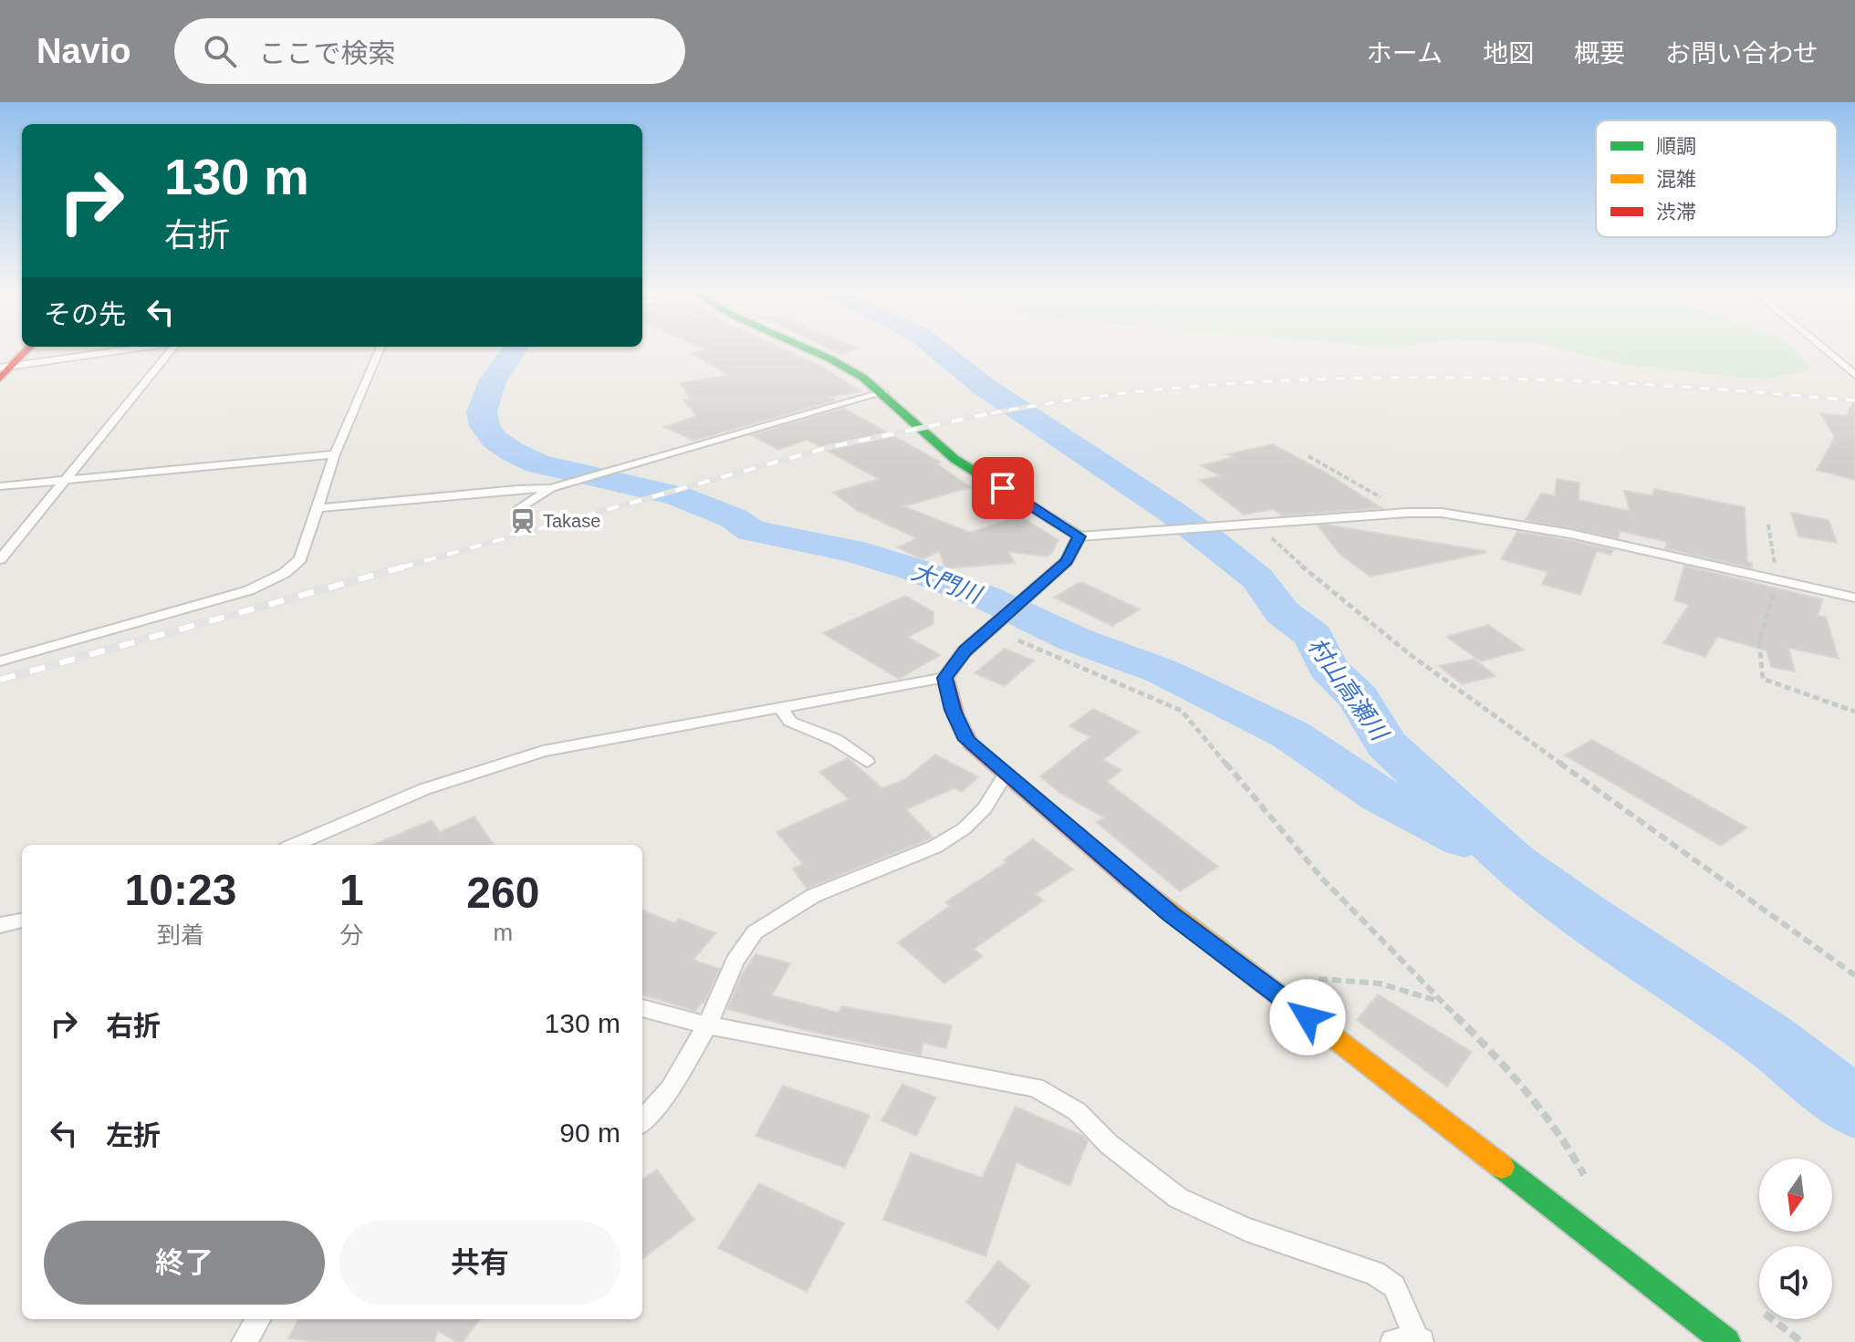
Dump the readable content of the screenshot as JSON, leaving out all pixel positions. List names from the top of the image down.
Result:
{
  "water": ["大門川", "村山高瀬川"],
  "places": {
    "station": ["Takase"]
  },
  "legend": ["順調", "混雑", "渋滞"],
  "north": "bottom",
  "page": {
    "header": "Navio",
    "search": "ここで検索",
    "nav": [
      "ホーム",
      "地図",
      "概要",
      "お問い合わせ"
    ],
    "turn": ["130 m", "右折"],
    "then": "その先",
    "eta": [
      "10:23",
      "到着",
      "1",
      "分",
      "260",
      "m"
    ],
    "list": [
      {
        "name": "右折",
        "value": "130 m"
      },
      {
        "name": "左折",
        "value": "90 m"
      }
    ],
    "buttons": ["終了", "共有"]
  }
}
